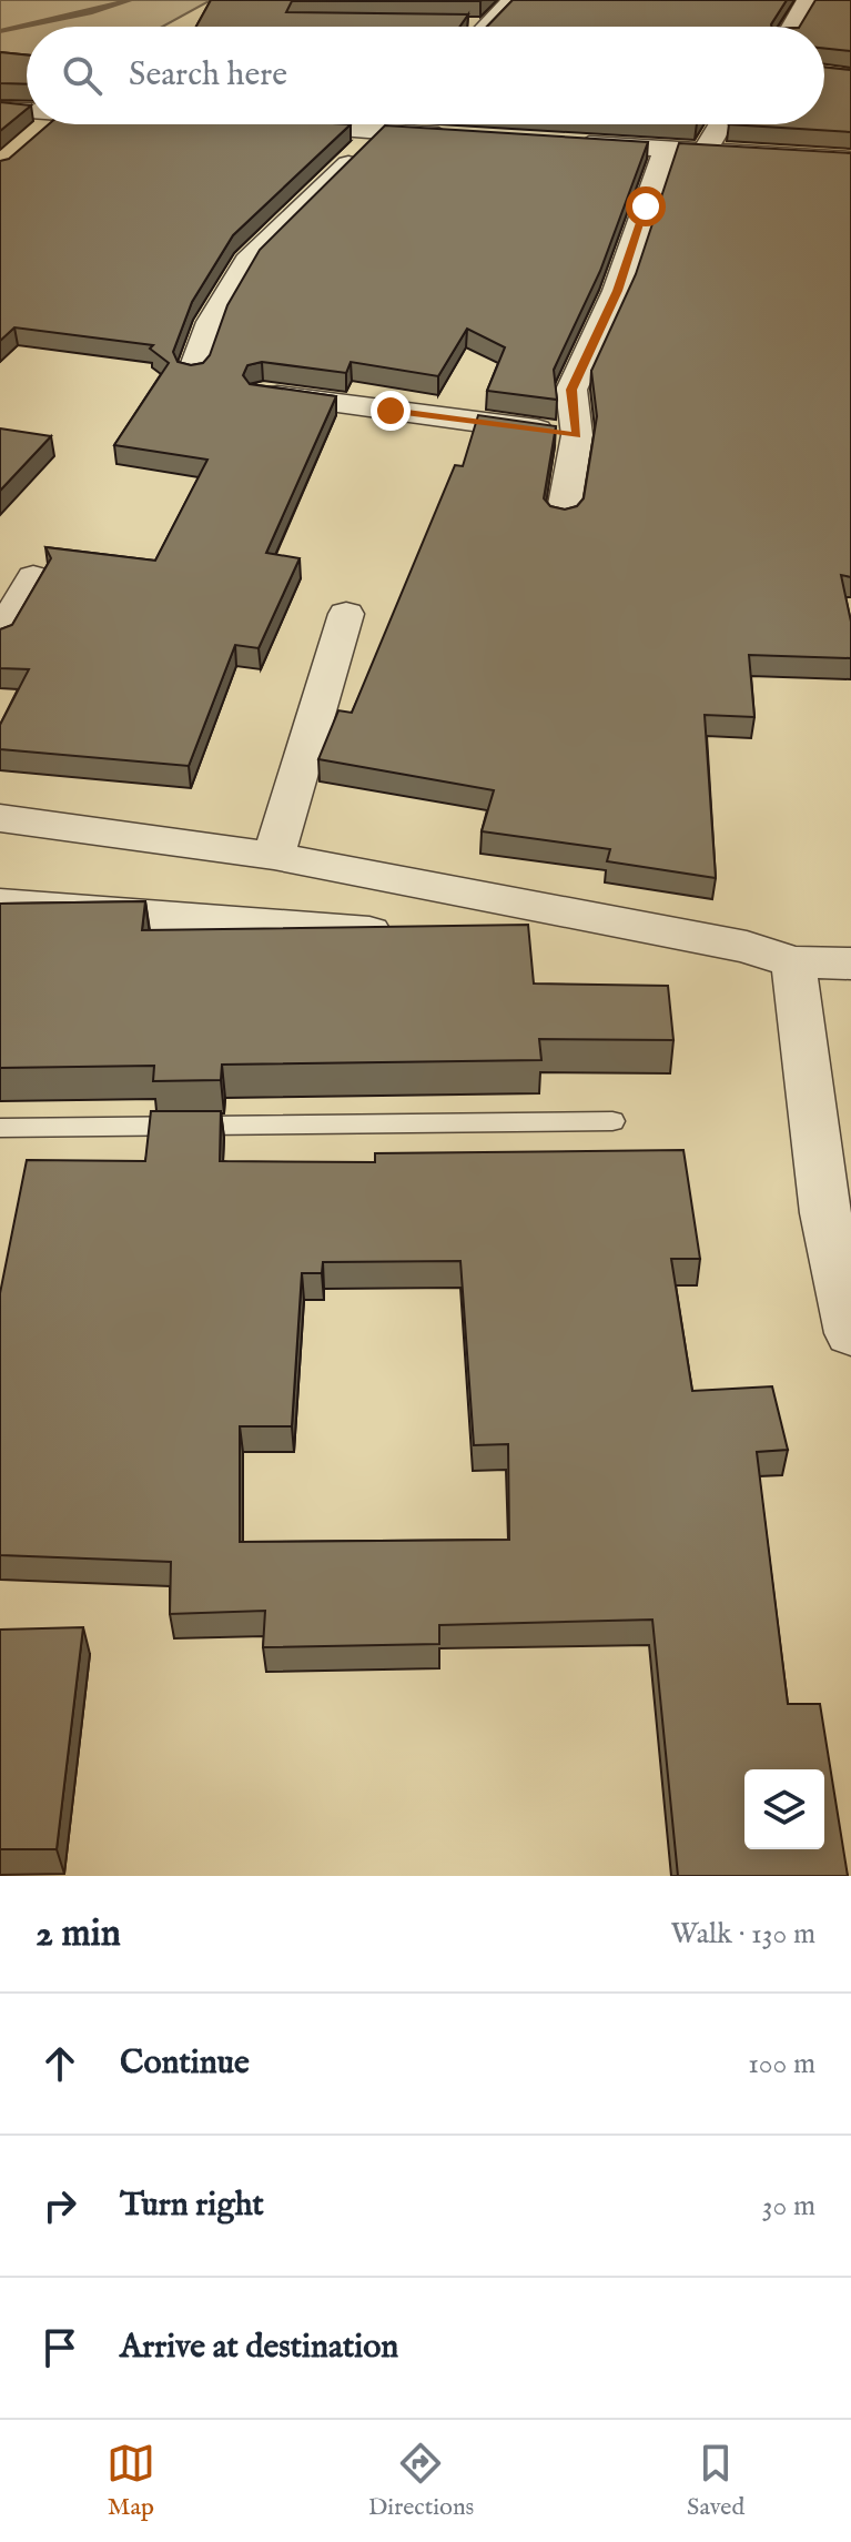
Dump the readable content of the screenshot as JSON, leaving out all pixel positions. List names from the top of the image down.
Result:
{
  "page": {
    "search": "Search here",
    "heading": ["2 min", "Walk · 130 m"],
    "list": [
      ["Continue", "100 m"],
      ["Turn right", "30 m"],
      "Arrive at destination"
    ],
    "nav": ["Map", "Directions", "Saved"]
  }
}
